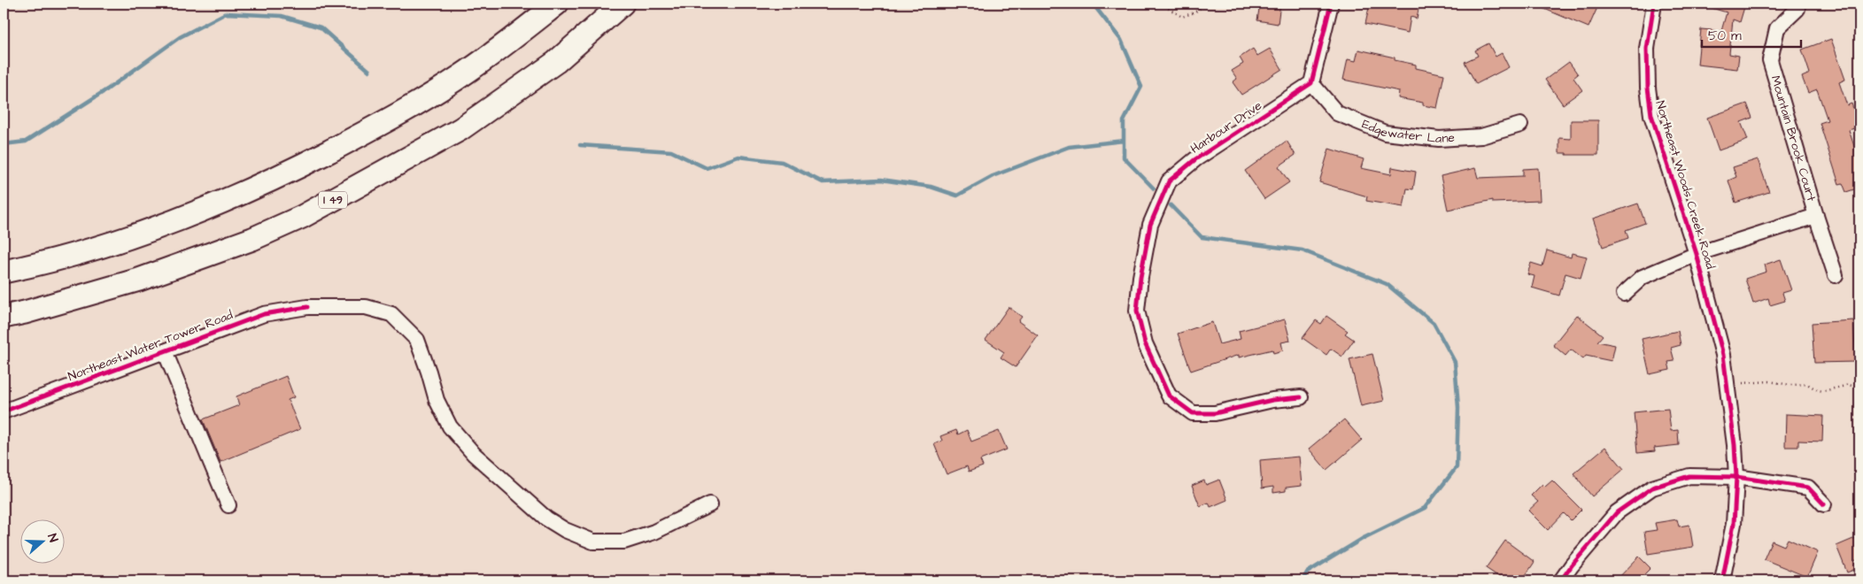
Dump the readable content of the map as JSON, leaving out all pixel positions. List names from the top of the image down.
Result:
{
  "streets": {
    "highway": ["I 49"],
    "street": [
      "Harbour Drive",
      "Edgewater Lane",
      "Mountain Brook Court",
      "Northeast Woods Creek Road",
      "Northeast Water Tower Road"
    ]
  },
  "crossings": [
    ["Harbour Drive", "Edgewater Lane"]
  ],
  "scale_bar": "50 m",
  "north": "right"
}
